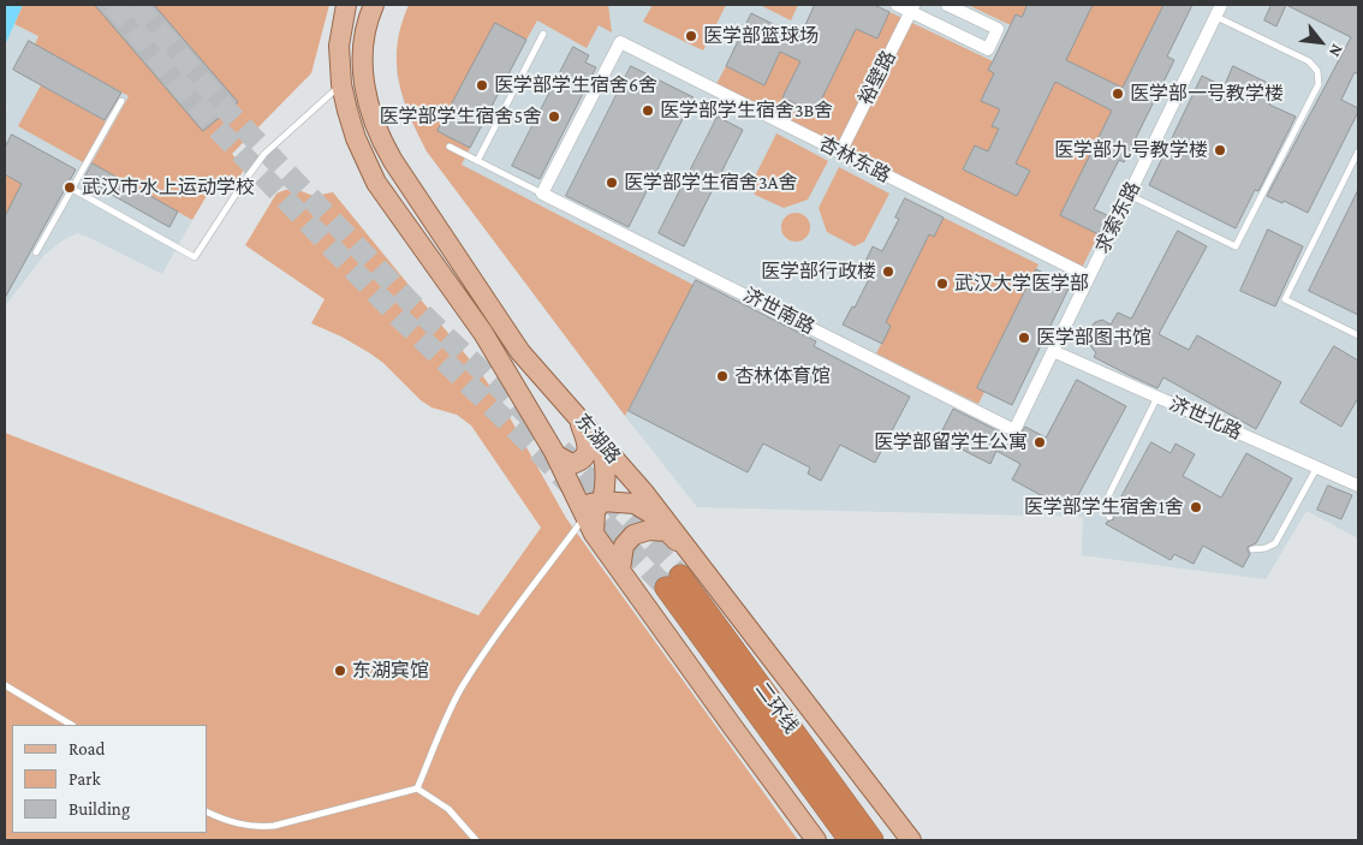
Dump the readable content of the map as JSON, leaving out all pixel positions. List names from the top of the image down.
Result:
{
  "streets": {
    "highway": ["二环线"],
    "main road": ["东湖路"],
    "street": [
      "裕壁路",
      "杏林东路",
      "求索东路",
      "济世南路",
      "济世北路"
    ]
  },
  "crossings": [
    ["裕壁路", "杏林东路"],
    ["杏林东路", "求索东路"],
    ["杏林东路", "济世南路"],
    ["求索东路", "济世南路"],
    ["求索东路", "济世北路"]
  ],
  "places": [
    "医学部篮球场",
    "医学部学生宿舍6舍",
    "医学部一号教学楼",
    "医学部学生宿舍3B舍",
    "医学部学生宿舍5舍",
    "医学部九号教学楼",
    "医学部学生宿舍3A舍",
    "武汉市水上运动学校",
    "医学部行政楼",
    "武汉大学医学部",
    "医学部图书馆",
    "杏林体育馆",
    "医学部留学生公寓",
    "医学部学生宿舍1舍",
    "东湖宾馆"
  ],
  "legend": ["Road", "Park", "Building"],
  "north": "bottom right"
}
